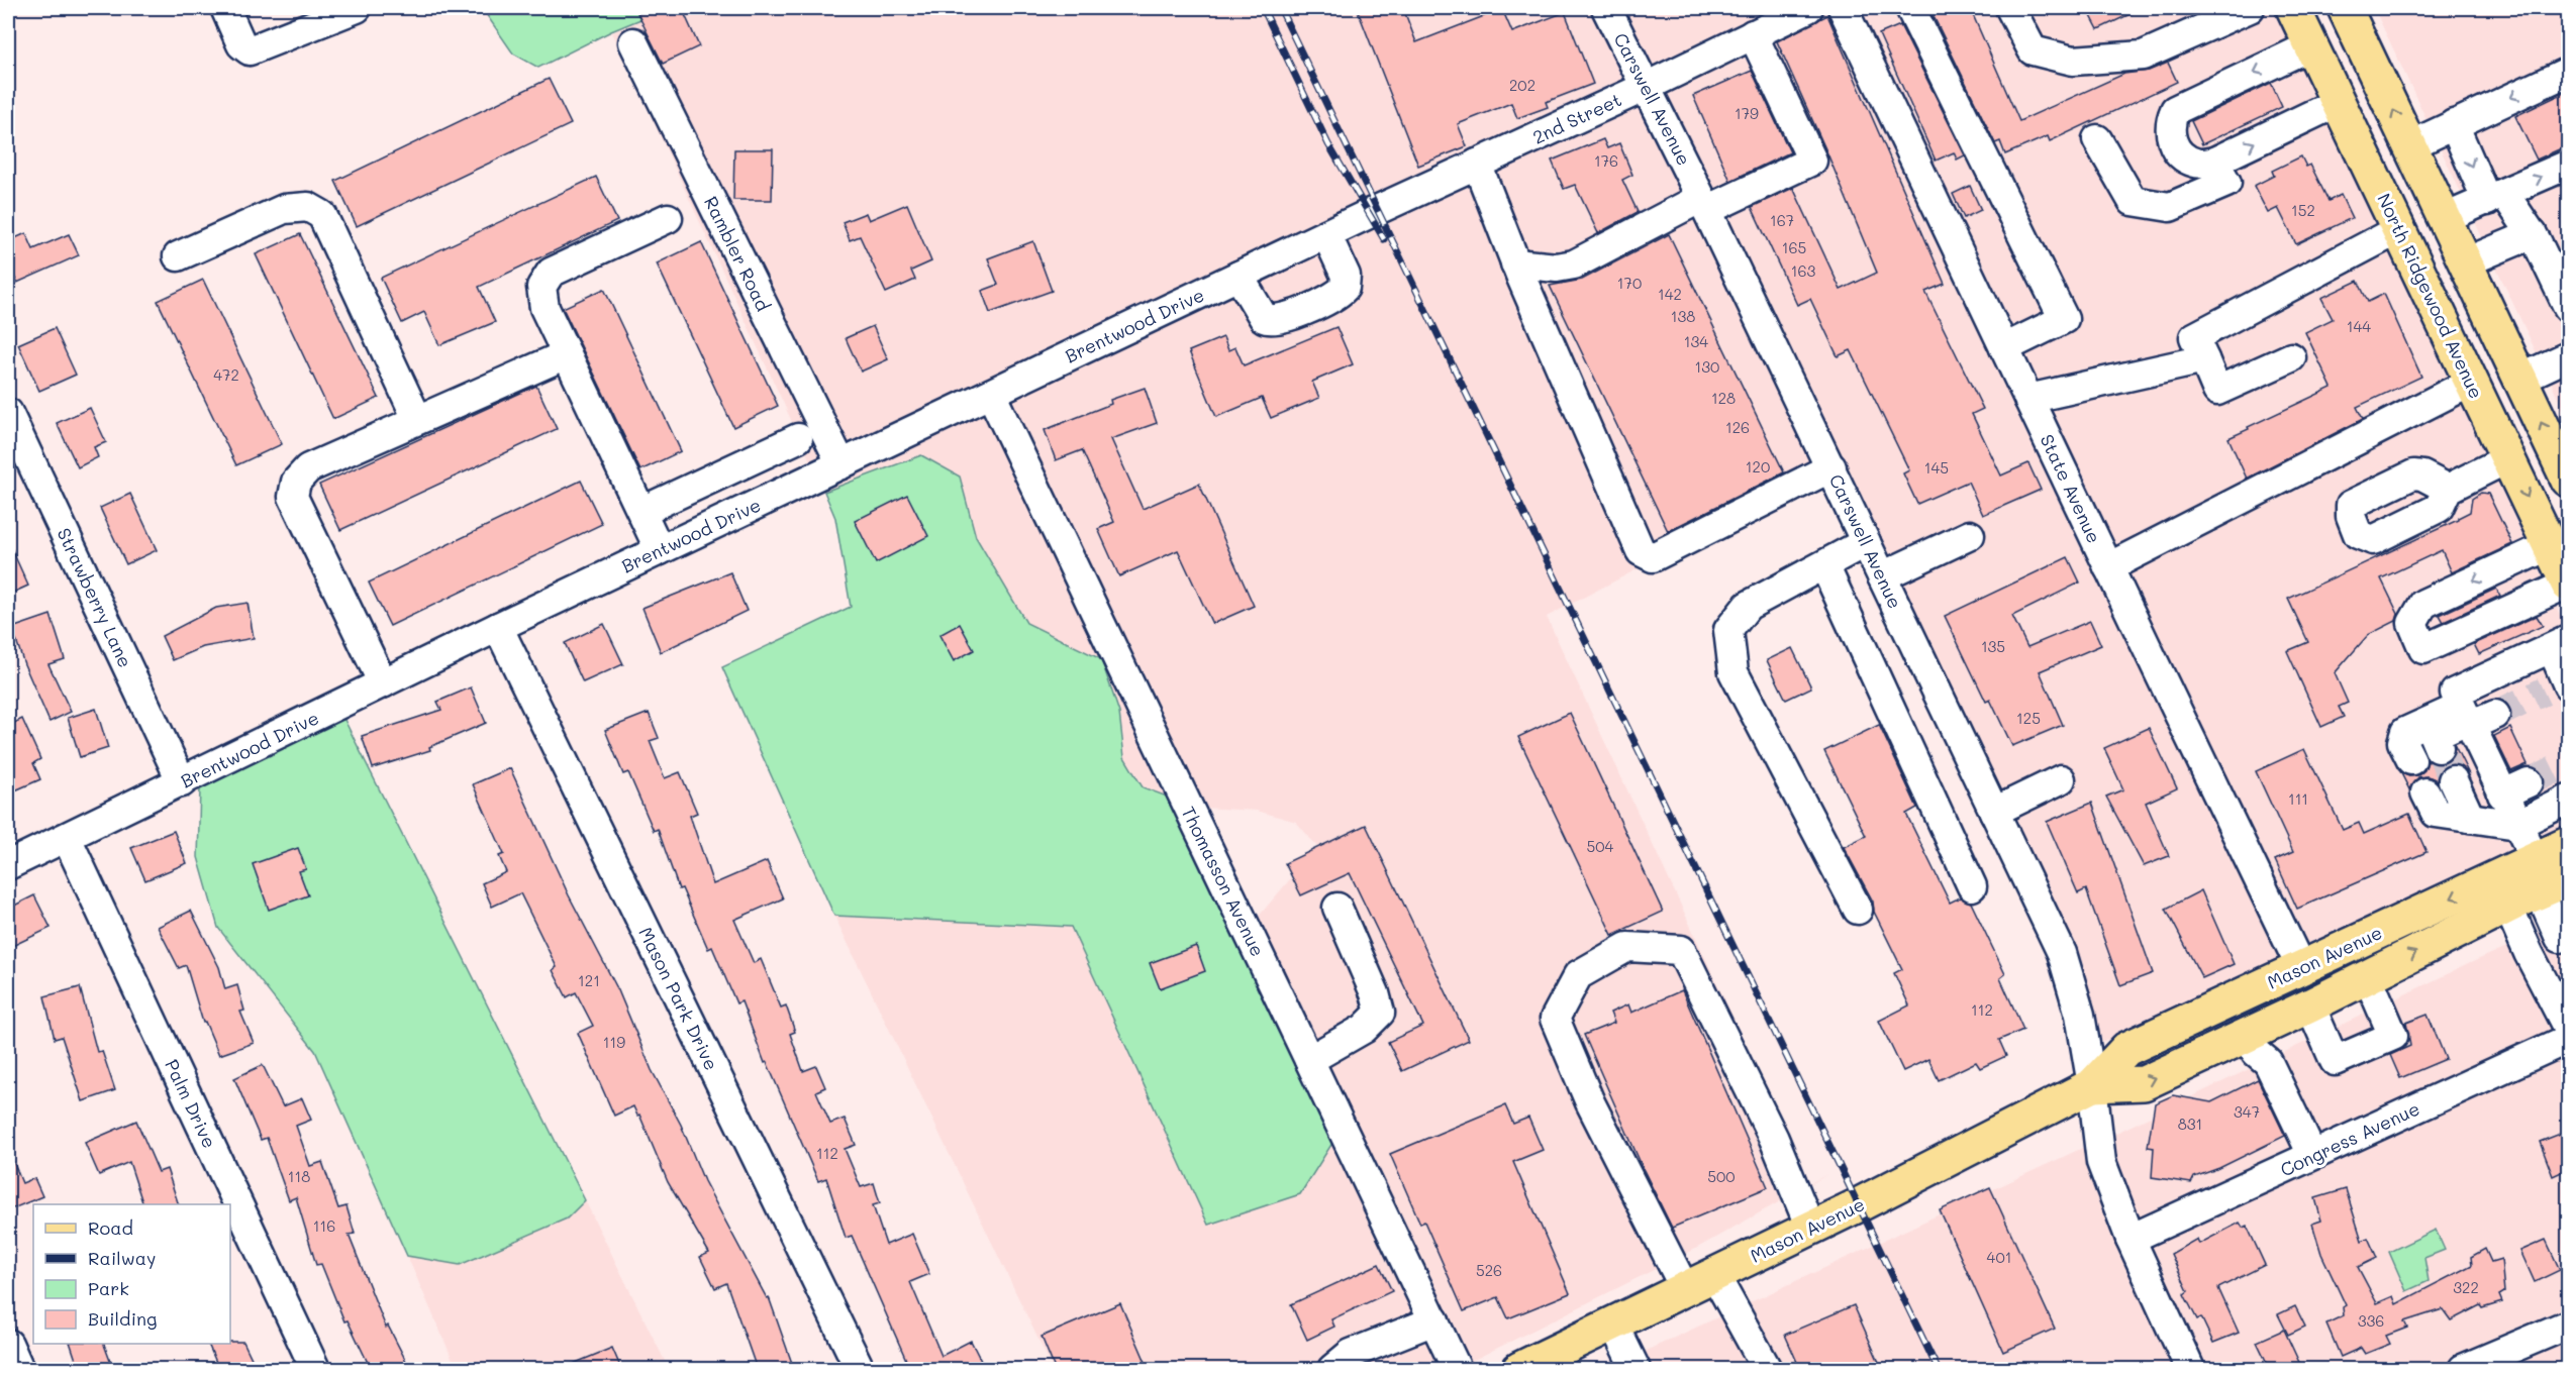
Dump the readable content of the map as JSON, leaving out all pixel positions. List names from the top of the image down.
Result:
{
  "streets": {
    "main road": ["North Ridgewood Avenue", "Mason Avenue"],
    "street": [
      "Carswell Avenue",
      "2nd Street",
      "Rambler Road",
      "Brentwood Drive",
      "State Avenue",
      "Strawberry Lane",
      "Thomasson Avenue",
      "Mason Park Drive",
      "Palm Drive",
      "Congress Avenue"
    ]
  },
  "crossings": [
    ["Carswell Avenue", "2nd Street"],
    ["Carswell Avenue", "Mason Avenue"],
    ["Carswell Avenue", "Congress Avenue"],
    ["2nd Street", "Brentwood Drive"],
    ["Rambler Road", "Brentwood Drive"],
    ["Brentwood Drive", "Strawberry Lane"],
    ["Brentwood Drive", "Thomasson Avenue"],
    ["Brentwood Drive", "Mason Park Drive"],
    ["Brentwood Drive", "Palm Drive"],
    ["State Avenue", "Mason Avenue"]
  ],
  "house_numbers": [
    "202",
    "179",
    "176",
    "152",
    "167",
    "165",
    "163",
    "170",
    "142",
    "138",
    "144",
    "134",
    "130",
    "472",
    "128",
    "126",
    "120",
    "145",
    "135",
    "125",
    "111",
    "504",
    "121",
    "112",
    "119",
    "347",
    "831",
    "112",
    "118",
    "500",
    "116",
    "401",
    "526",
    "322",
    "336"
  ],
  "legend": [
    "Road",
    "Railway",
    "Park",
    "Building"
  ]
}
